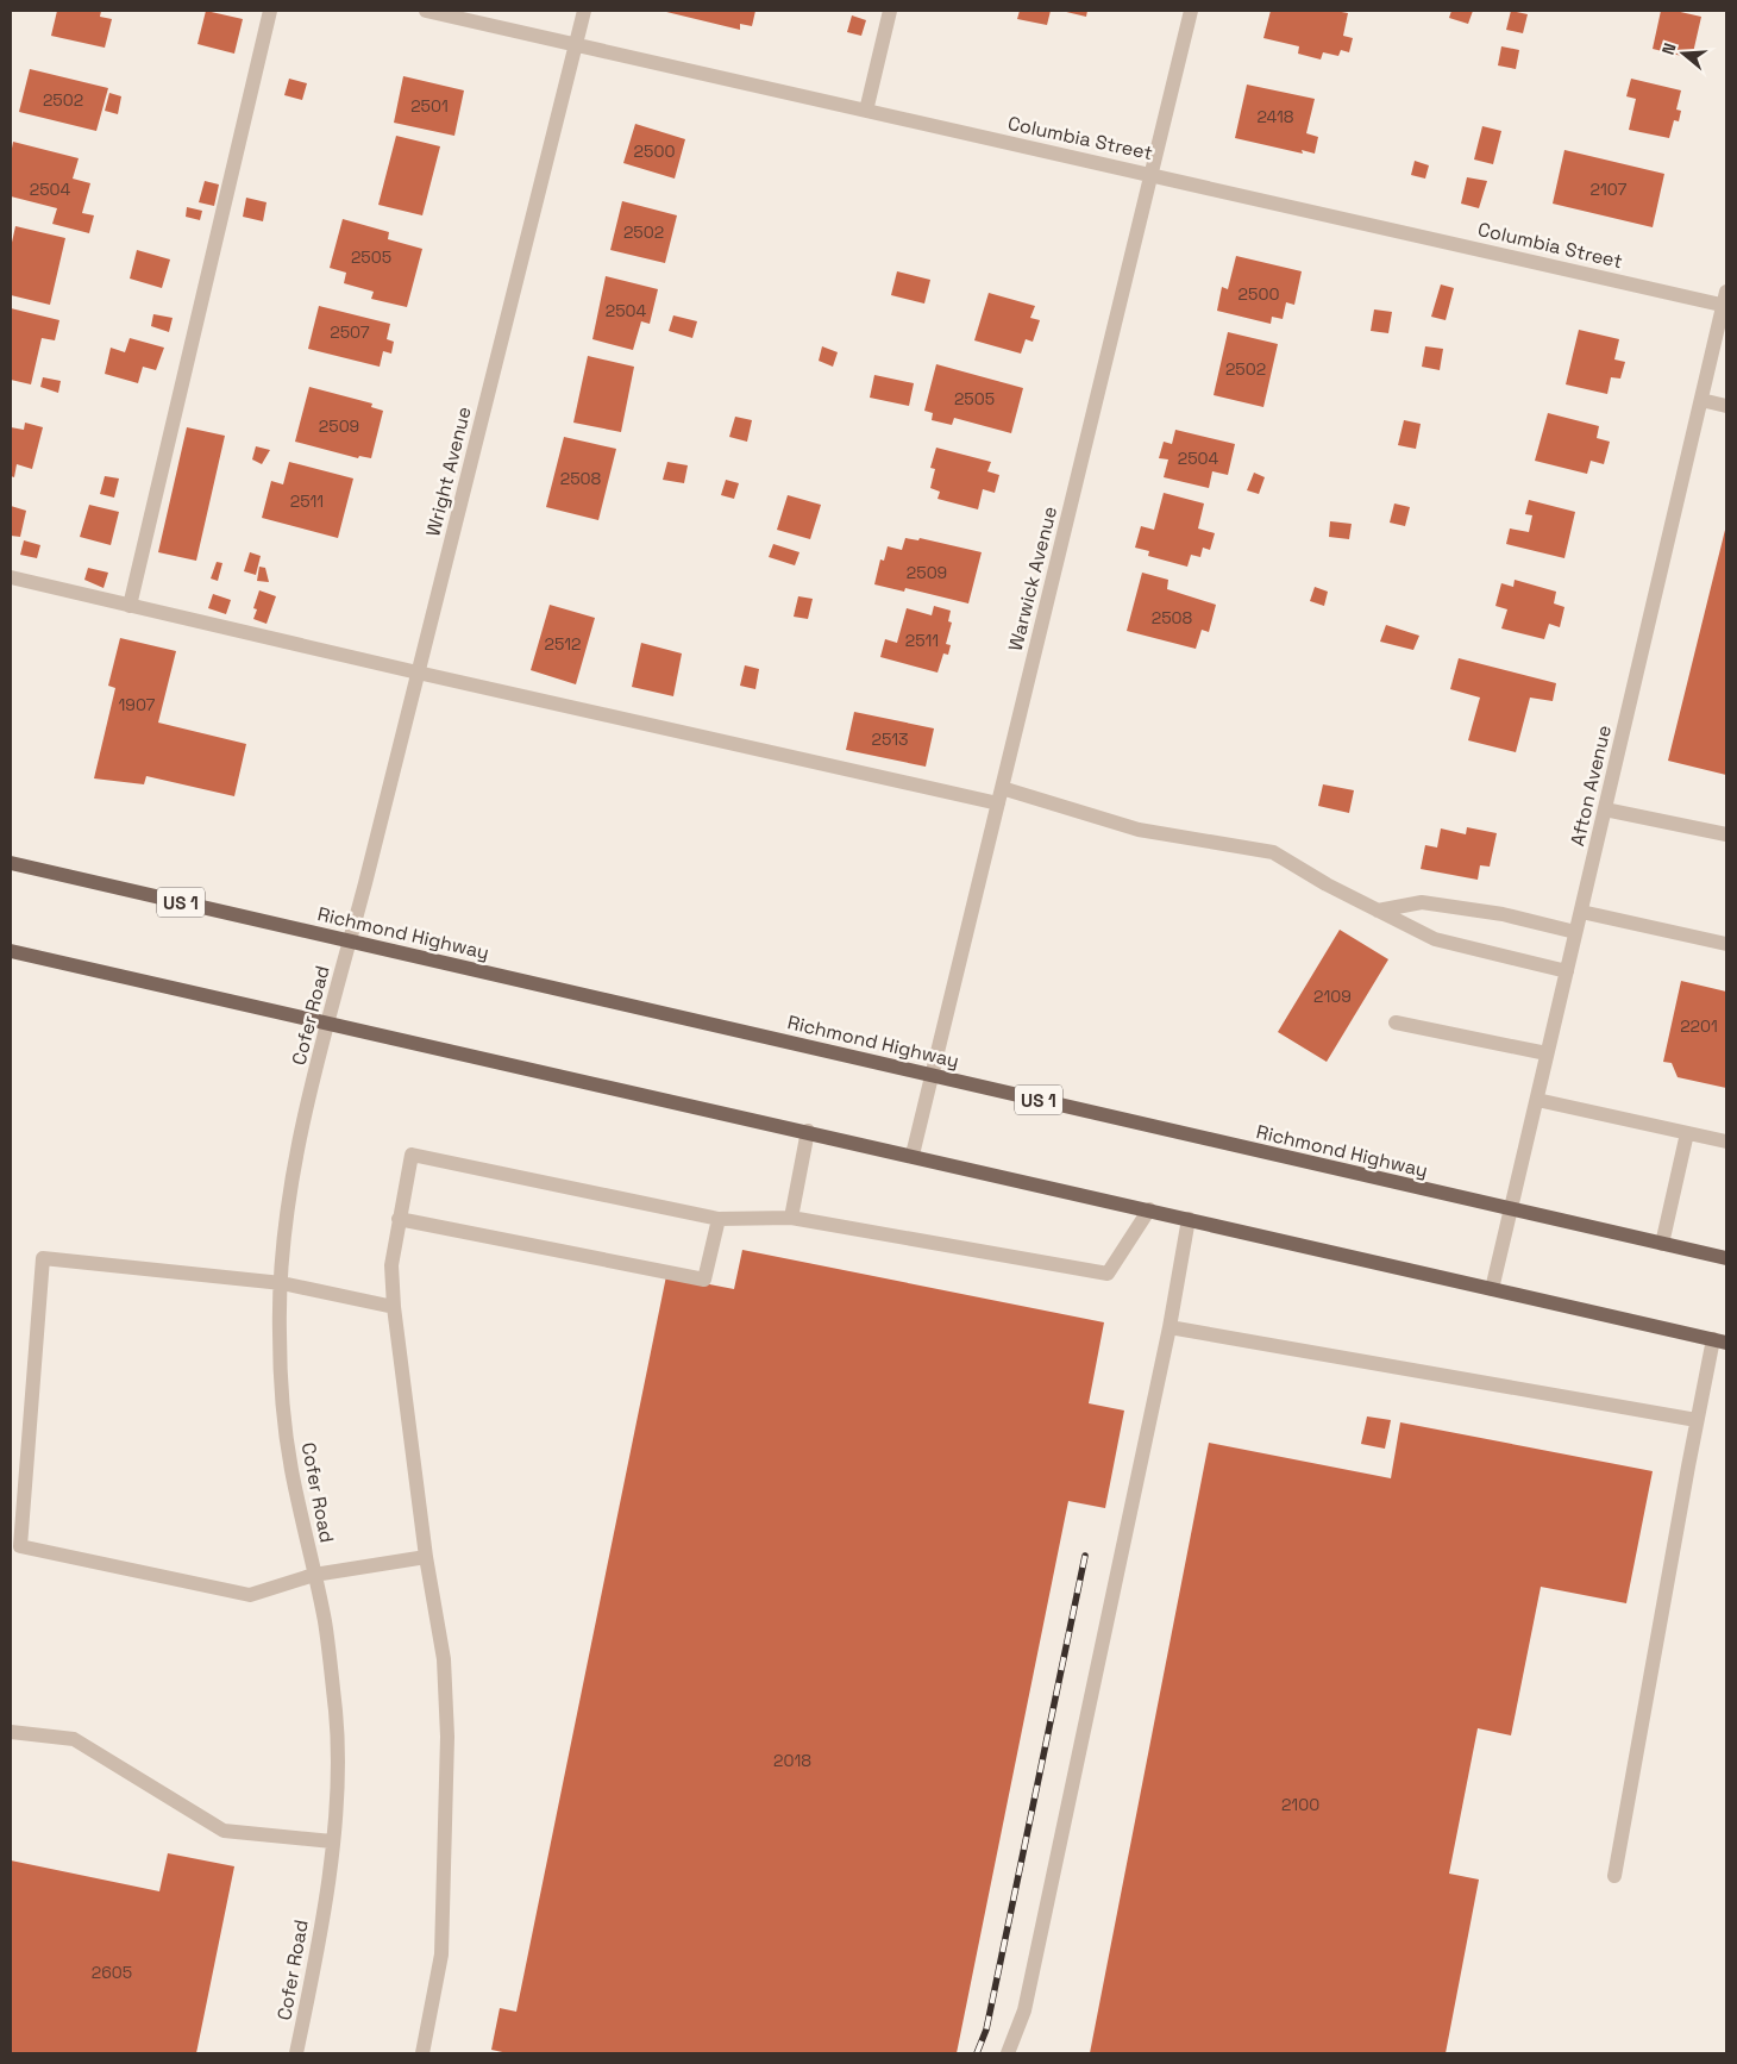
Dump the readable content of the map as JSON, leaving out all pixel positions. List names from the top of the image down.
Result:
{
  "streets": {
    "main road": ["US 1", "Richmond Highway"],
    "street": [
      "Columbia Street",
      "Wright Avenue",
      "Warwick Avenue",
      "Afton Avenue",
      "Cofer Road"
    ]
  },
  "crossings": [
    ["Columbia Street", "Wright Avenue"],
    ["Columbia Street", "Warwick Avenue"],
    ["Columbia Street", "Afton Avenue"],
    ["Wright Avenue", "Richmond Highway"],
    ["Wright Avenue", "Cofer Road"],
    ["Warwick Avenue", "Richmond Highway"],
    ["Afton Avenue", "Richmond Highway"],
    ["Richmond Highway", "Cofer Road"]
  ],
  "house_numbers": [
    "2502",
    "2501",
    "2418",
    "2500",
    "2504",
    "2107",
    "2502",
    "2505",
    "2500",
    "2504",
    "2507",
    "2502",
    "2505",
    "2509",
    "2504",
    "2508",
    "2511",
    "2509",
    "2508",
    "2511",
    "2512",
    "1907",
    "2513",
    "2109",
    "2201",
    "2018",
    "2100",
    "2605"
  ],
  "north": "left"
}
